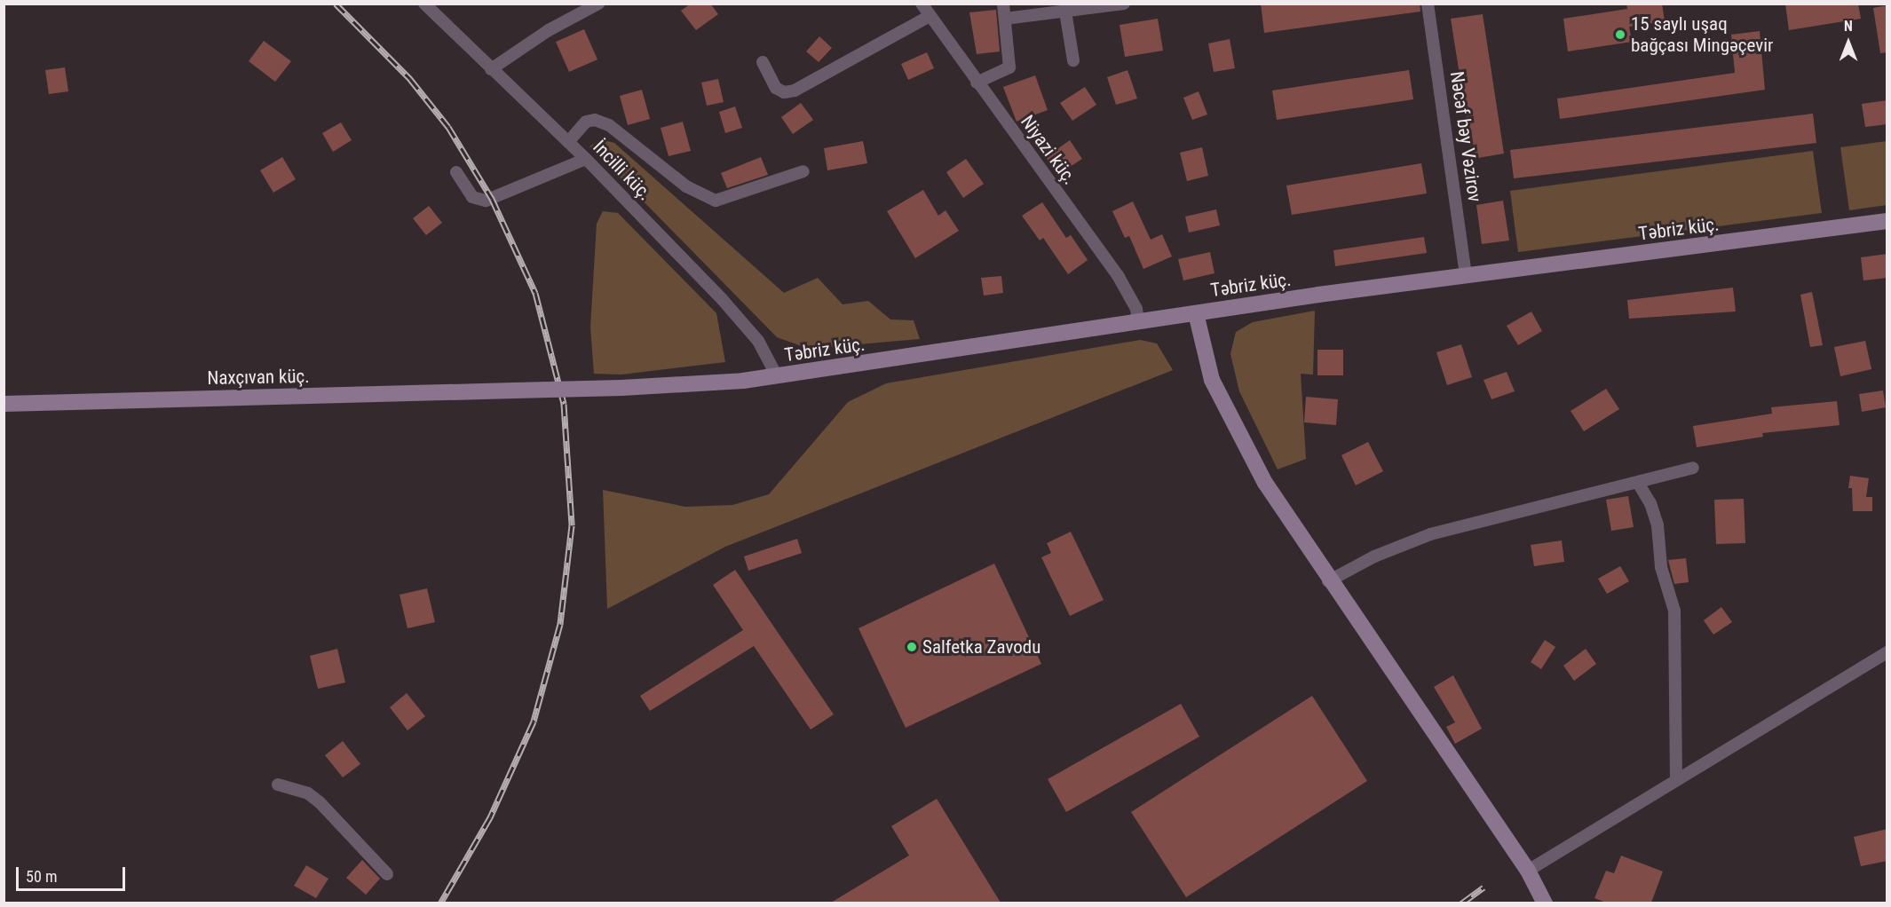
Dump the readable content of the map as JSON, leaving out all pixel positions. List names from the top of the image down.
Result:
{
  "streets": {
    "main road": ["Təbriz küç.", "Naxçıvan küç."],
    "street": ["Nəcəf bəy Vəzirov", "Niyazi küç.", "İncilli küç."]
  },
  "crossings": [
    ["Nəcəf bəy Vəzirov", "Təbriz küç."],
    ["Niyazi küç.", "Təbriz küç."],
    ["İncilli küç.", "Təbriz küç."],
    ["Təbriz küç.", "Naxçıvan küç."]
  ],
  "places": ["15 saylı uşaq bağçası Mingəçevir", "Salfetka Zavodu"],
  "scale_bar": "50 m",
  "north": "top"
}
